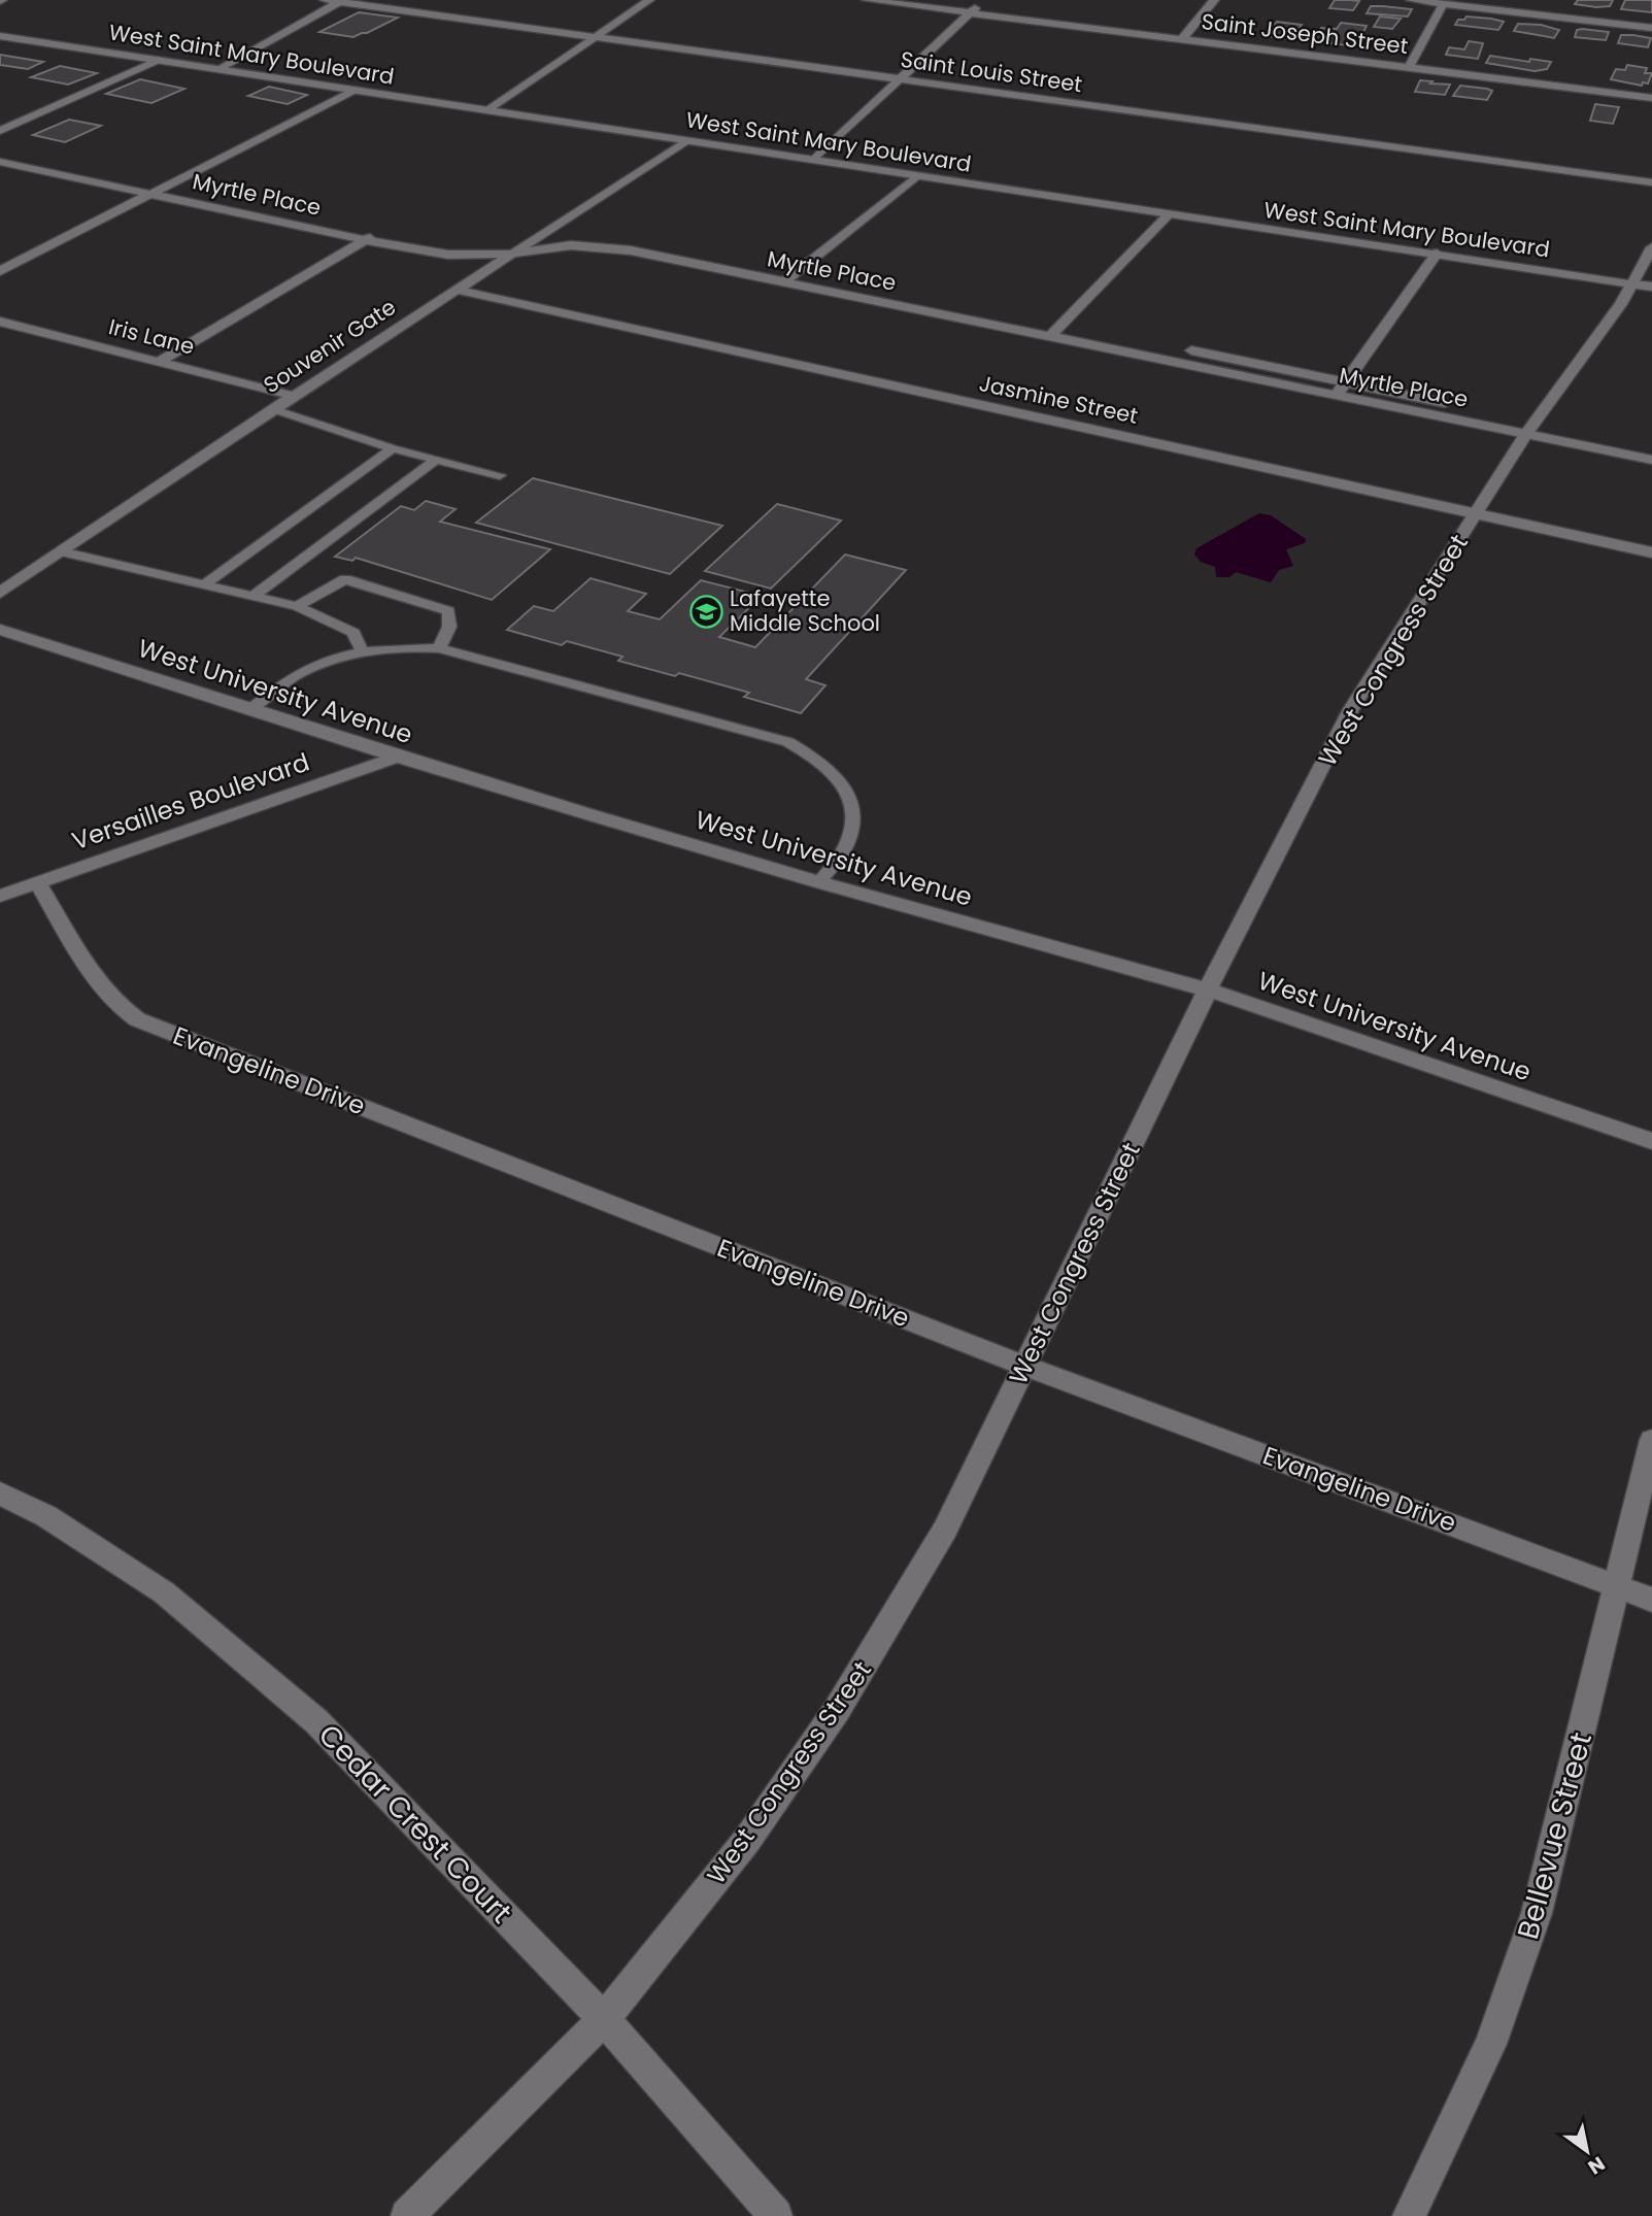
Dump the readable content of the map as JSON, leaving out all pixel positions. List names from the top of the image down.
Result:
{
  "streets": {
    "street": [
      "Saint Joseph Street",
      "West Saint Mary Boulevard",
      "Saint Louis Street",
      "Myrtle Place",
      "Iris Lane",
      "Souvenir Gate",
      "Jasmine Street",
      "West Congress Street",
      "West University Avenue",
      "Versailles Boulevard",
      "Evangeline Drive",
      "Cedar Crest Court",
      "Bellevue Street"
    ]
  },
  "crossings": [
    ["West Saint Mary Boulevard", "Souvenir Gate"],
    ["West Saint Mary Boulevard", "West Congress Street"],
    ["Myrtle Place", "Souvenir Gate"],
    ["Myrtle Place", "West Congress Street"],
    ["Iris Lane", "Souvenir Gate"],
    ["Souvenir Gate", "Jasmine Street"],
    ["Jasmine Street", "West Congress Street"],
    ["West Congress Street", "West University Avenue"],
    ["West Congress Street", "Evangeline Drive"],
    ["West Congress Street", "Cedar Crest Court"],
    ["West University Avenue", "Versailles Boulevard"],
    ["Versailles Boulevard", "Evangeline Drive"],
    ["Evangeline Drive", "Bellevue Street"]
  ],
  "places": {
    "school or university": ["Lafayette Middle School"]
  },
  "north": "bottom right"
}
